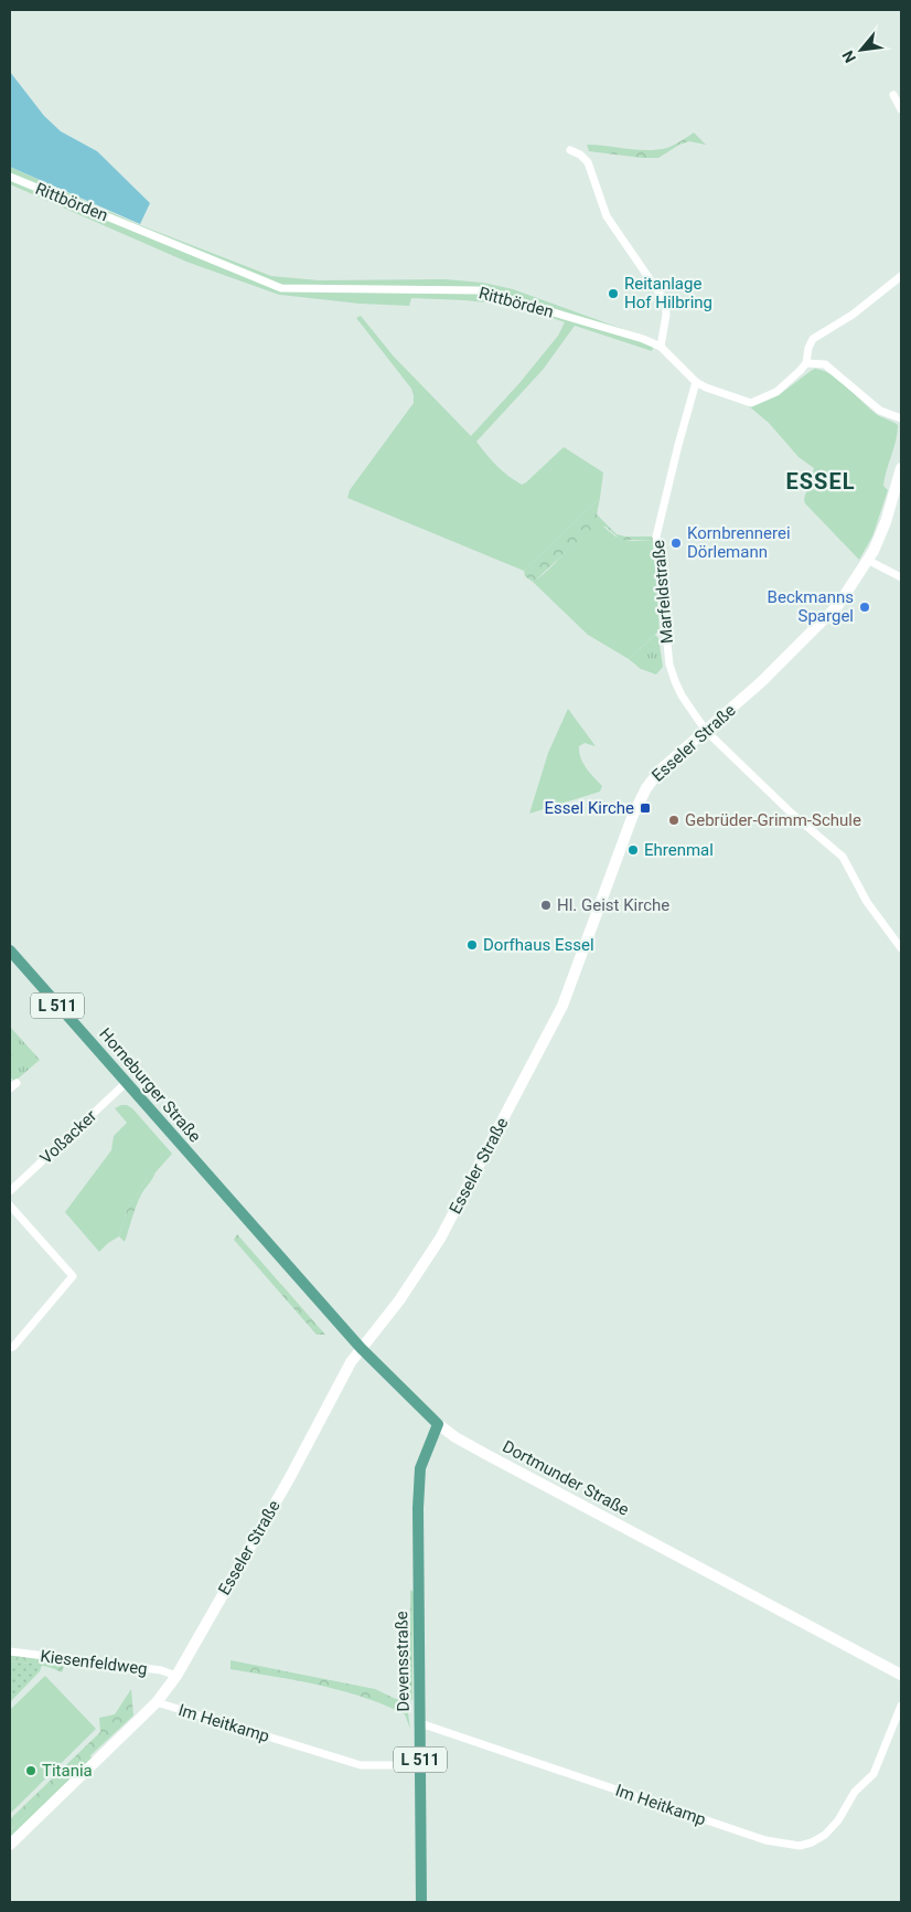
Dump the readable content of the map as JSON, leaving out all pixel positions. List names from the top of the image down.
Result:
{
  "streets": {
    "main road": [
      "Esseler Straße",
      "L 511",
      "Horneburger Straße",
      "Dortmunder Straße",
      "Devensstraße"
    ],
    "street": [
      "Rittbörden",
      "Marfeldstraße",
      "Voßacker",
      "Kiesenfeldweg",
      "Im Heitkamp"
    ]
  },
  "crossings": [
    ["Rittbörden", "Marfeldstraße"],
    ["Marfeldstraße", "Esseler Straße"],
    ["Esseler Straße", "Dortmunder Straße"],
    ["Esseler Straße", "Kiesenfeldweg"],
    ["Esseler Straße", "Im Heitkamp"],
    ["Horneburger Straße", "Voßacker"],
    ["Horneburger Straße", "Dortmunder Straße"],
    ["Dortmunder Straße", "Devensstraße"],
    ["Devensstraße", "Im Heitkamp"]
  ],
  "districts": ["ESSEL"],
  "places": {
    "other": [
      "Reitanlage Hof Hilbring",
      "Kornbrennerei Dörlemann",
      "Beckmanns Spargel",
      "Gebrüder-Grimm-Schule",
      "Ehrenmal",
      "Hl. Geist Kirche",
      "Dorfhaus Essel",
      "Titania"
    ],
    "transit": ["Essel Kirche"]
  },
  "north": "bottom left"
}
